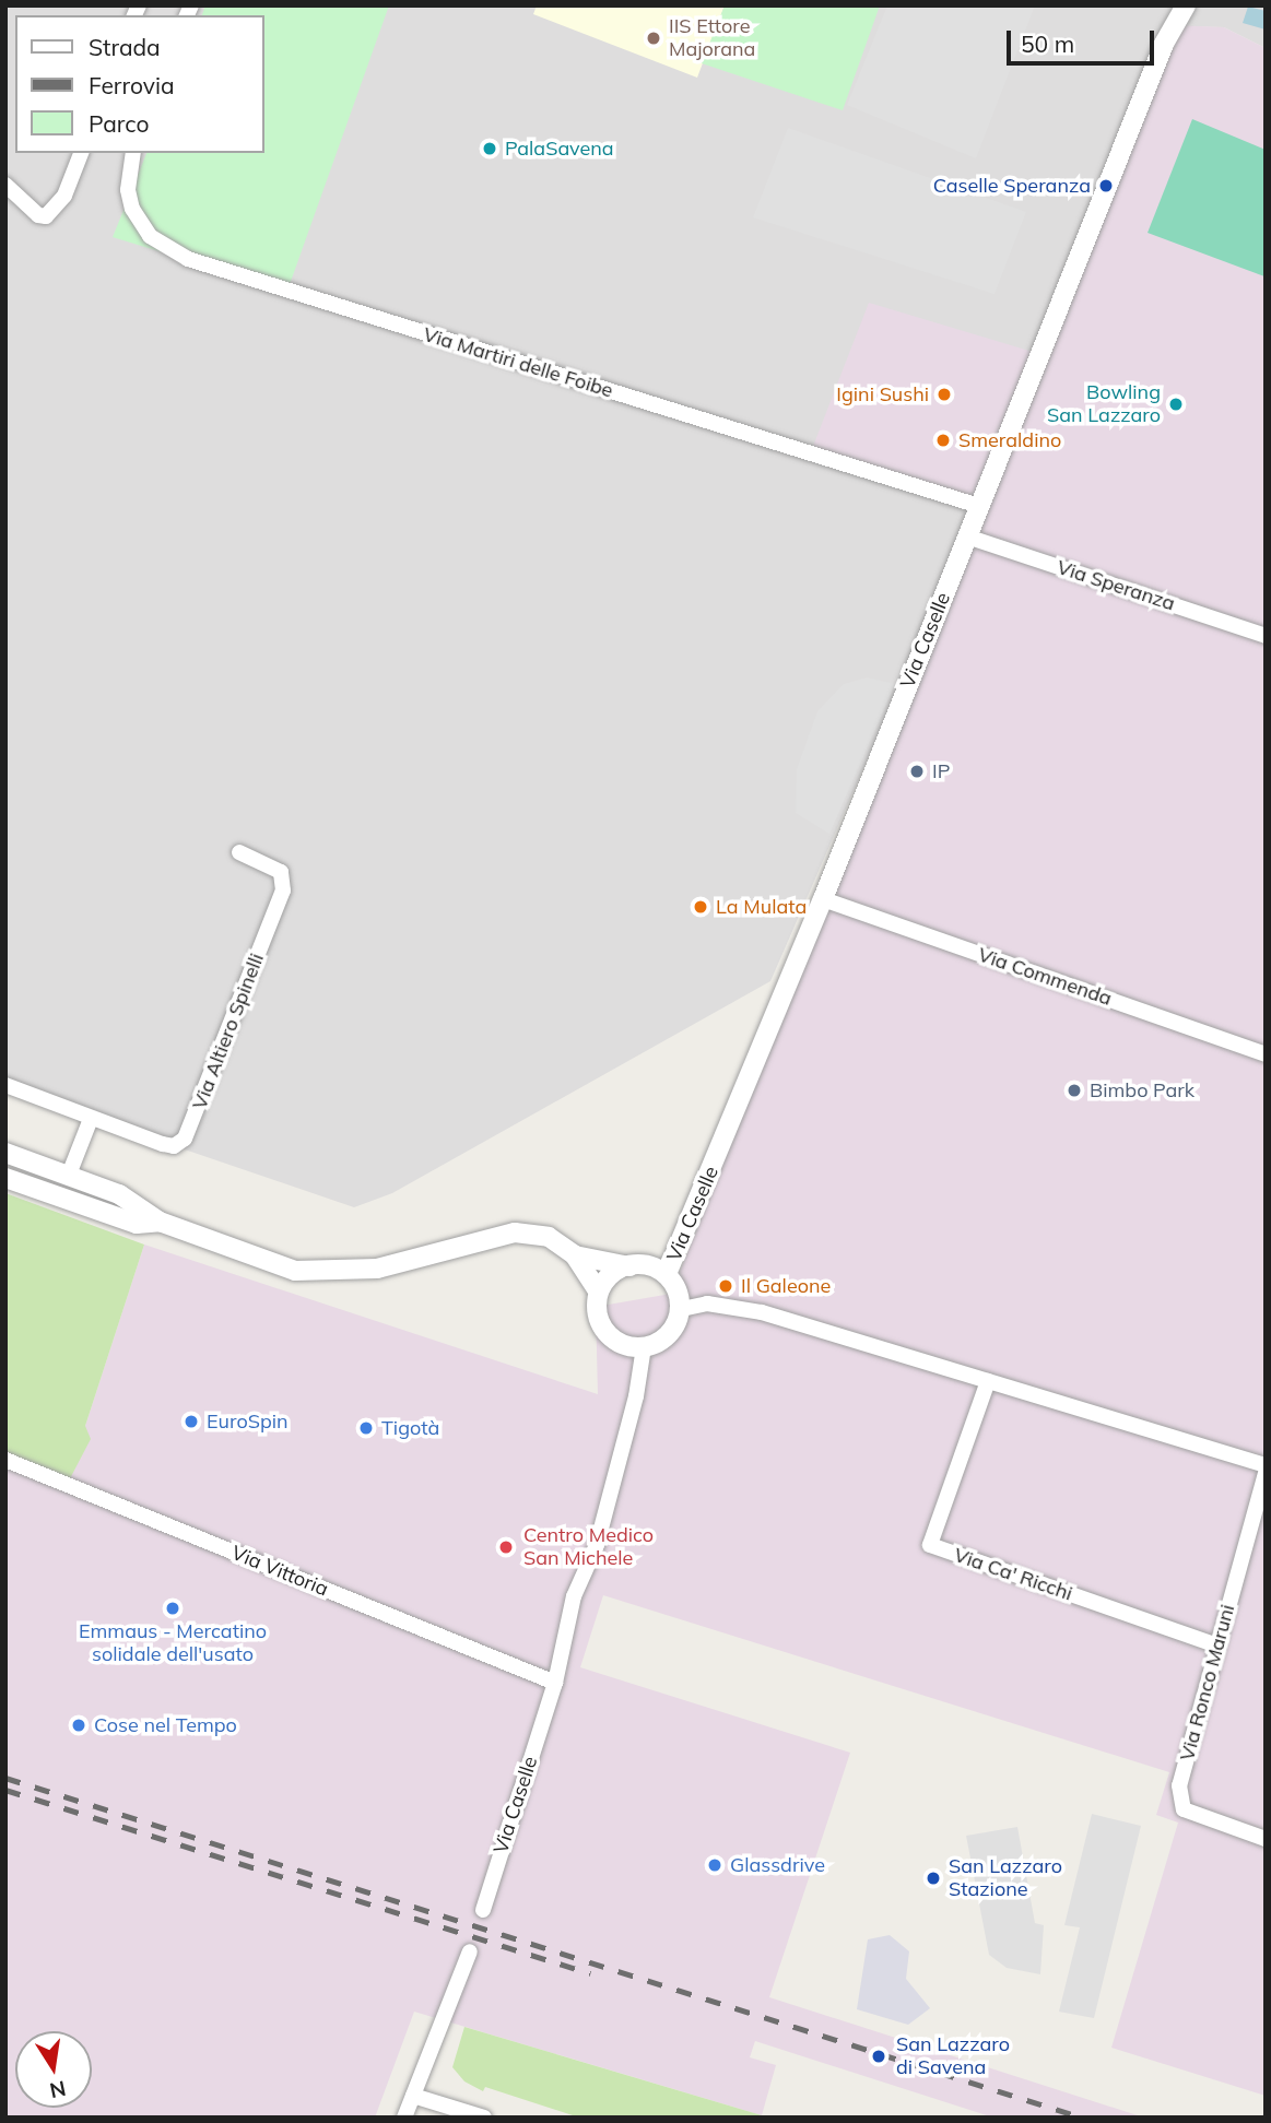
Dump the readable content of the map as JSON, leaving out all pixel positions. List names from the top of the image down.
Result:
{
  "streets": {
    "street": [
      "Via Martiri delle Foibe",
      "Via Speranza",
      "Via Caselle",
      "Via Commenda",
      "Via Altiero Spinelli",
      "Via Vittoria",
      "Via Ca' Ricchi",
      "Via Ronco Maruni"
    ]
  },
  "crossings": [
    ["Via Martiri delle Foibe", "Via Caselle"],
    ["Via Speranza", "Via Caselle"],
    ["Via Caselle", "Via Commenda"],
    ["Via Caselle", "Via Vittoria"],
    ["Via Ca' Ricchi", "Via Ronco Maruni"]
  ],
  "places": [
    "IIS Ettore Majorana",
    "PalaSavena",
    "Caselle Speranza",
    "Igini Sushi",
    "Bowling San Lazzaro",
    "Smeraldino",
    "IP",
    "La Mulata",
    "Bimbo Park",
    "Il Galeone",
    "EuroSpin",
    "Tigotà",
    "Centro Medico San Michele",
    "Emmaus - Mercatino solidale dell'usato",
    "Cose nel Tempo",
    "Glassdrive",
    "San Lazzaro Stazione",
    "San Lazzaro di Savena"
  ],
  "legend": ["Strada", "Ferrovia", "Parco"],
  "scale_bar": "50 m",
  "north": "bottom"
}
